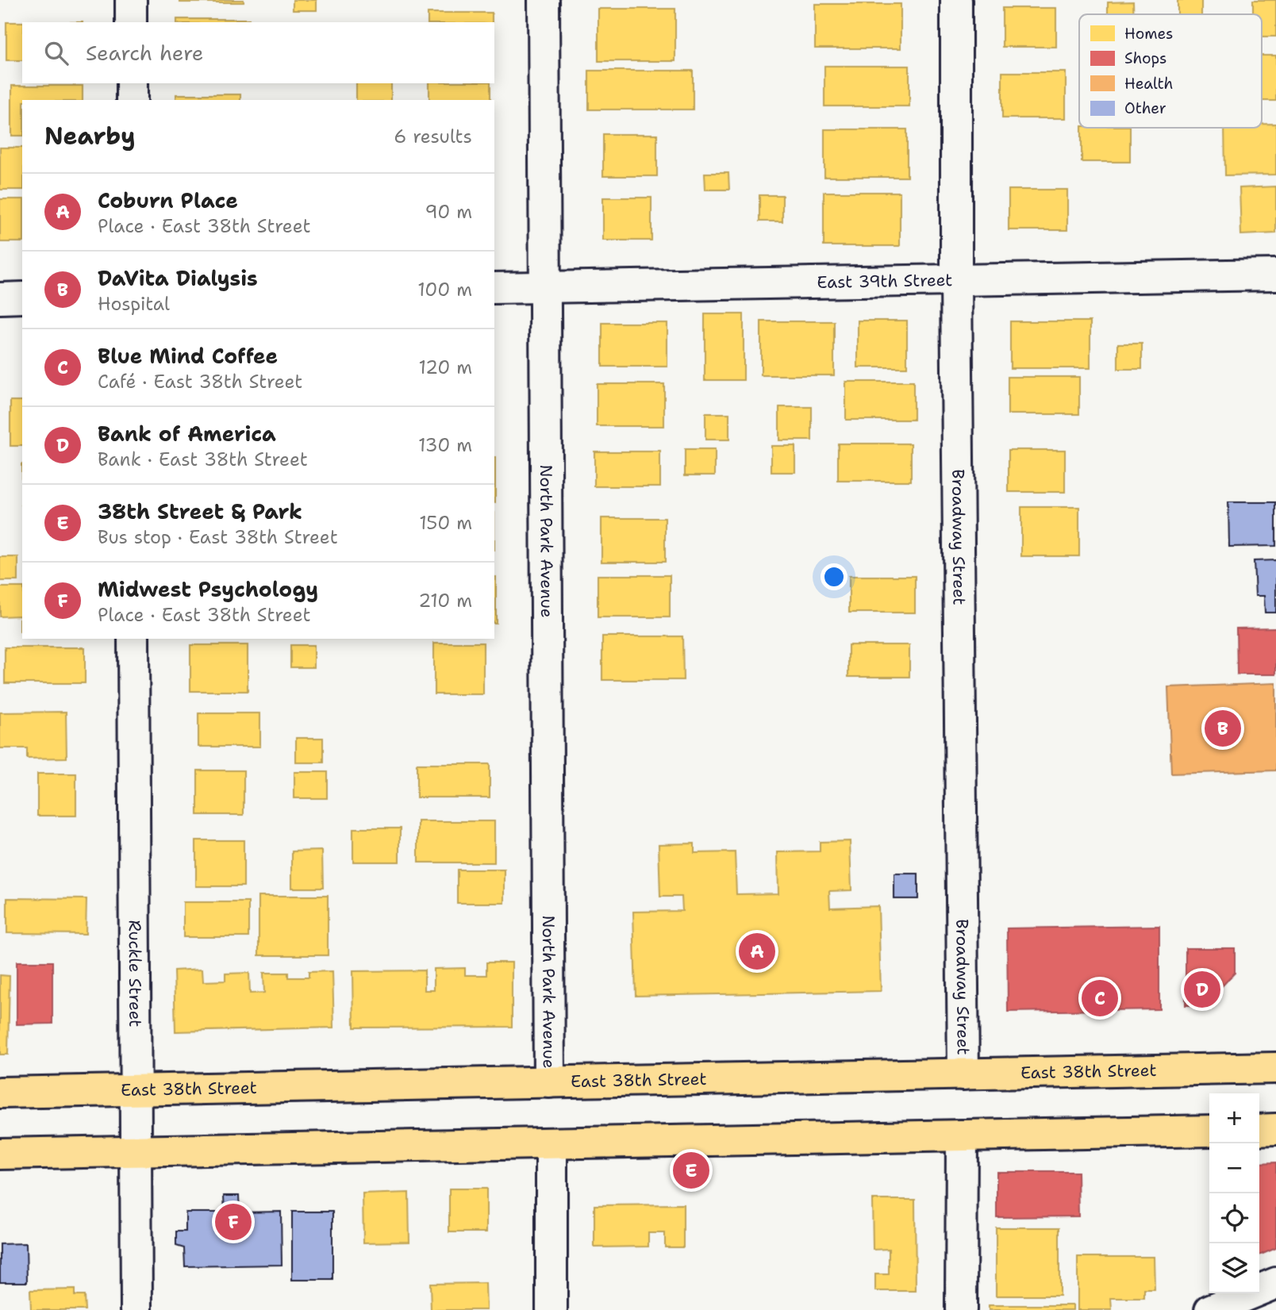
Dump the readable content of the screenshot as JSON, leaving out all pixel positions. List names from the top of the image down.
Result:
{
  "streets": {
    "main road": ["East 38th Street"],
    "street": [
      "East 39th Street",
      "Broadway Street",
      "North Park Avenue",
      "Ruckle Street"
    ]
  },
  "crossings": [
    ["East 39th Street", "Broadway Street"],
    ["East 39th Street", "North Park Avenue"],
    ["Broadway Street", "East 38th Street"],
    ["North Park Avenue", "East 38th Street"],
    ["Ruckle Street", "East 38th Street"]
  ],
  "legend": [
    "Homes",
    "Shops",
    "Health",
    "Other"
  ],
  "page": {
    "search": "Search here",
    "heading": ["Nearby", "6 results"],
    "list": [
      {
        "mark": "A",
        "name": "Coburn Place",
        "note": "Place · East 38th Street",
        "value": "90 m"
      },
      {
        "mark": "B",
        "name": "DaVita Dialysis",
        "note": "Hospital",
        "value": "100 m"
      },
      {
        "mark": "C",
        "name": "Blue Mind Coffee",
        "note": "Café · East 38th Street",
        "value": "120 m"
      },
      {
        "mark": "D",
        "name": "Bank of America",
        "note": "Bank · East 38th Street",
        "value": "130 m"
      },
      {
        "mark": "E",
        "name": "38th Street & Park",
        "note": "Bus stop · East 38th Street",
        "value": "150 m"
      },
      {
        "mark": "F",
        "name": "Midwest Psychology",
        "note": "Place · East 38th Street",
        "value": "210 m"
      }
    ],
    "pins": [
      "B",
      "A",
      "D",
      "C",
      "E",
      "F"
    ],
    "map_buttons": ["+", "−"]
  }
}
